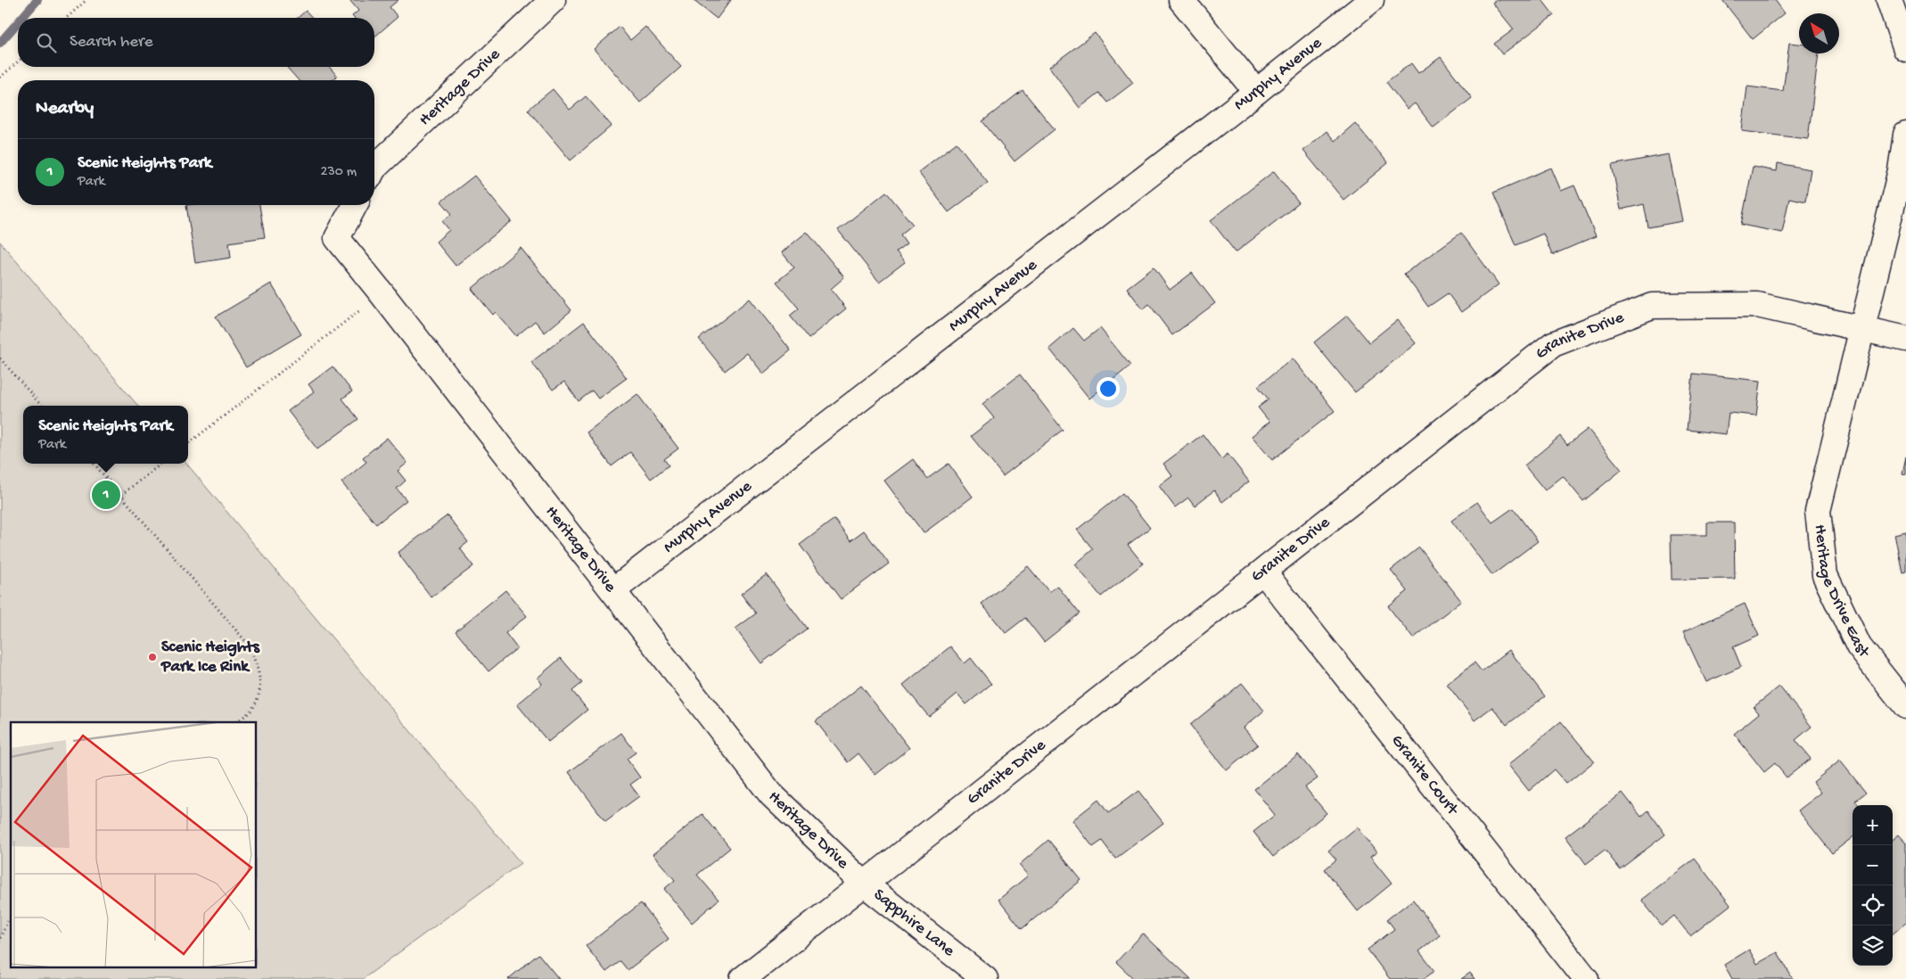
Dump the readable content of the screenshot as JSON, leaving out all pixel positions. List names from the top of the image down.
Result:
{
  "streets": {
    "street": [
      "Murphy Avenue",
      "Heritage Drive",
      "Granite Drive",
      "Heritage Drive East",
      "Granite Court",
      "Sapphire Lane"
    ]
  },
  "crossings": [
    ["Murphy Avenue", "Heritage Drive"],
    ["Heritage Drive", "Granite Drive"],
    ["Heritage Drive", "Sapphire Lane"],
    ["Granite Drive", "Heritage Drive East"],
    ["Granite Drive", "Granite Court"],
    ["Granite Drive", "Sapphire Lane"]
  ],
  "places": ["Scenic Heights Park Ice Rink"],
  "north": "top left",
  "page": {
    "search": "Search here",
    "heading": "Nearby",
    "list": [
      {
        "mark": "1",
        "name": "Scenic Heights Park",
        "note": "Park",
        "value": "230 m"
      }
    ],
    "popup": ["Scenic Heights Park", "Park"],
    "pins": "1",
    "map_buttons": ["+", "−"]
  }
}
